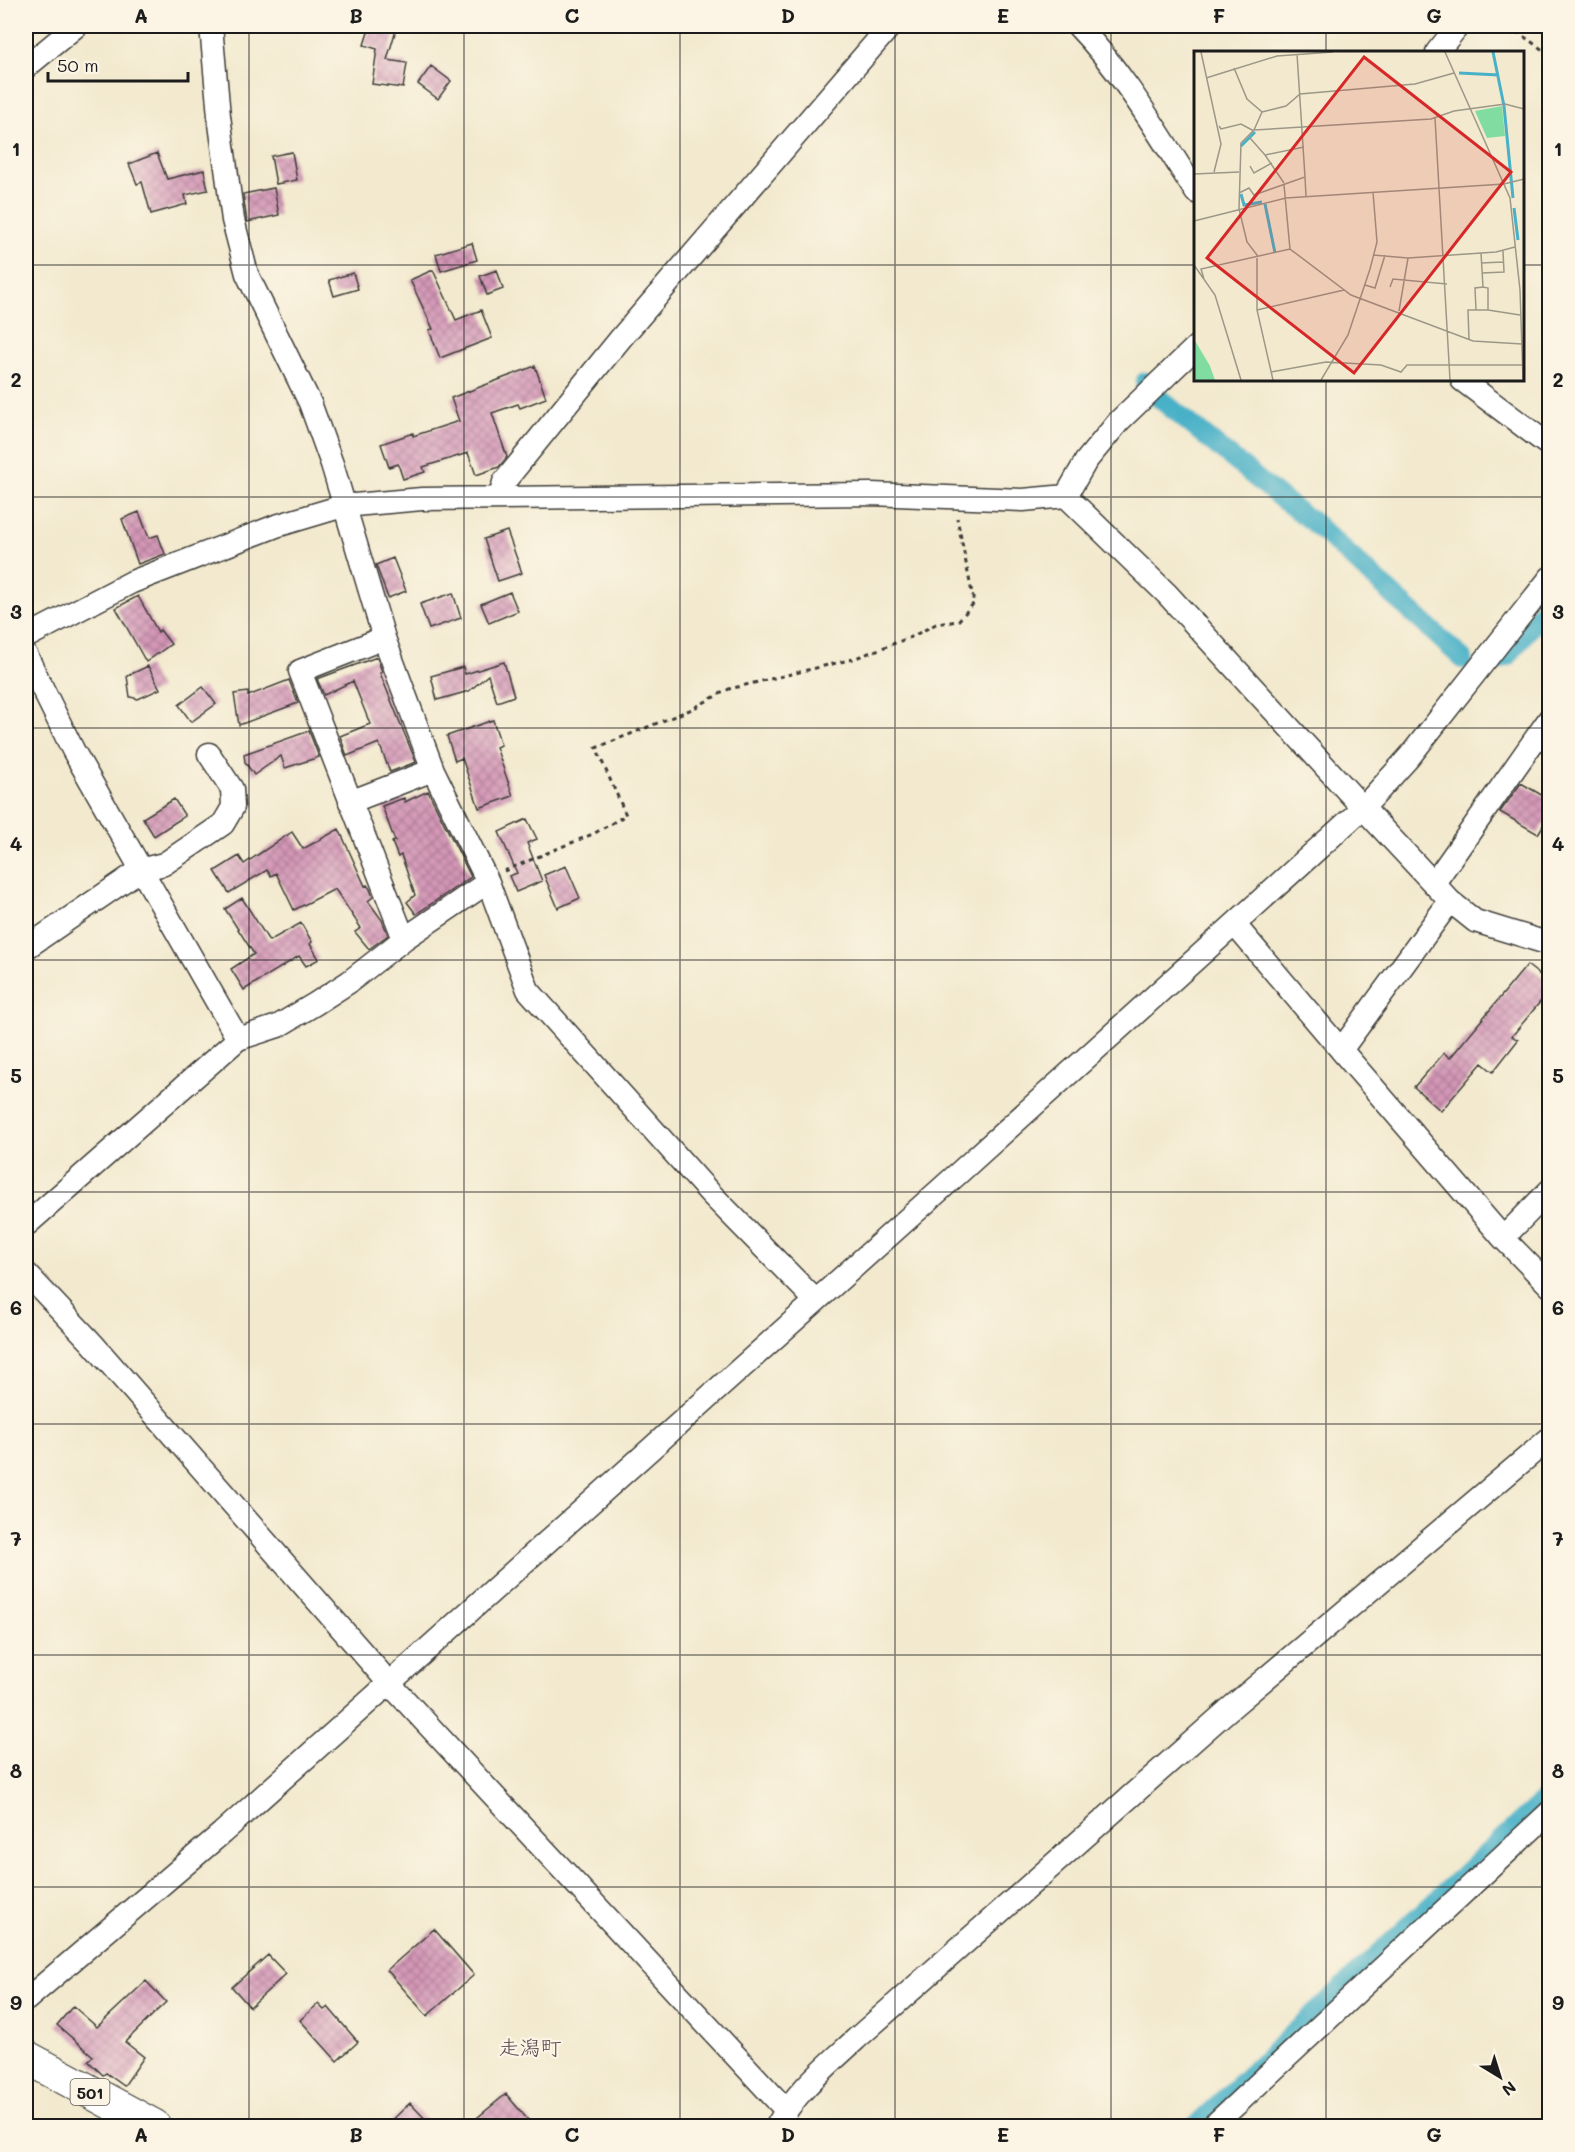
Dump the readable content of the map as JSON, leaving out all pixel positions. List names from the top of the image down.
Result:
{
  "streets": {
    "highway": ["501"]
  },
  "districts": ["走潟町"],
  "scale_bar": "50 m",
  "north": "bottom right",
  "grid": {
    "columns": [
      "A",
      "B",
      "C",
      "D",
      "E",
      "F",
      "G"
    ],
    "rows": [
      "1",
      "2",
      "3",
      "4",
      "5",
      "6",
      "7",
      "8",
      "9"
    ]
  }
}
